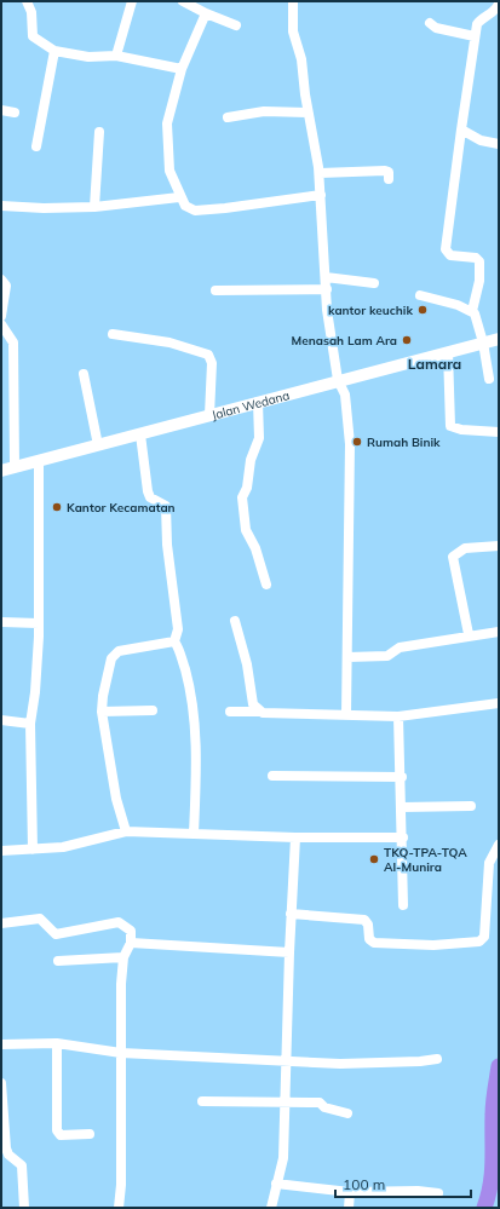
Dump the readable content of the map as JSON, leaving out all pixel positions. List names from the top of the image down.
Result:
{
  "streets": {
    "street": ["Jalan Wedana"]
  },
  "districts": ["Lamara"],
  "places": [
    "kantor keuchik",
    "Menasah Lam Ara",
    "Rumah Binik",
    "Kantor Kecamatan",
    "TKQ-TPA-TQA Al-Munira"
  ],
  "scale_bar": "100 m"
}
